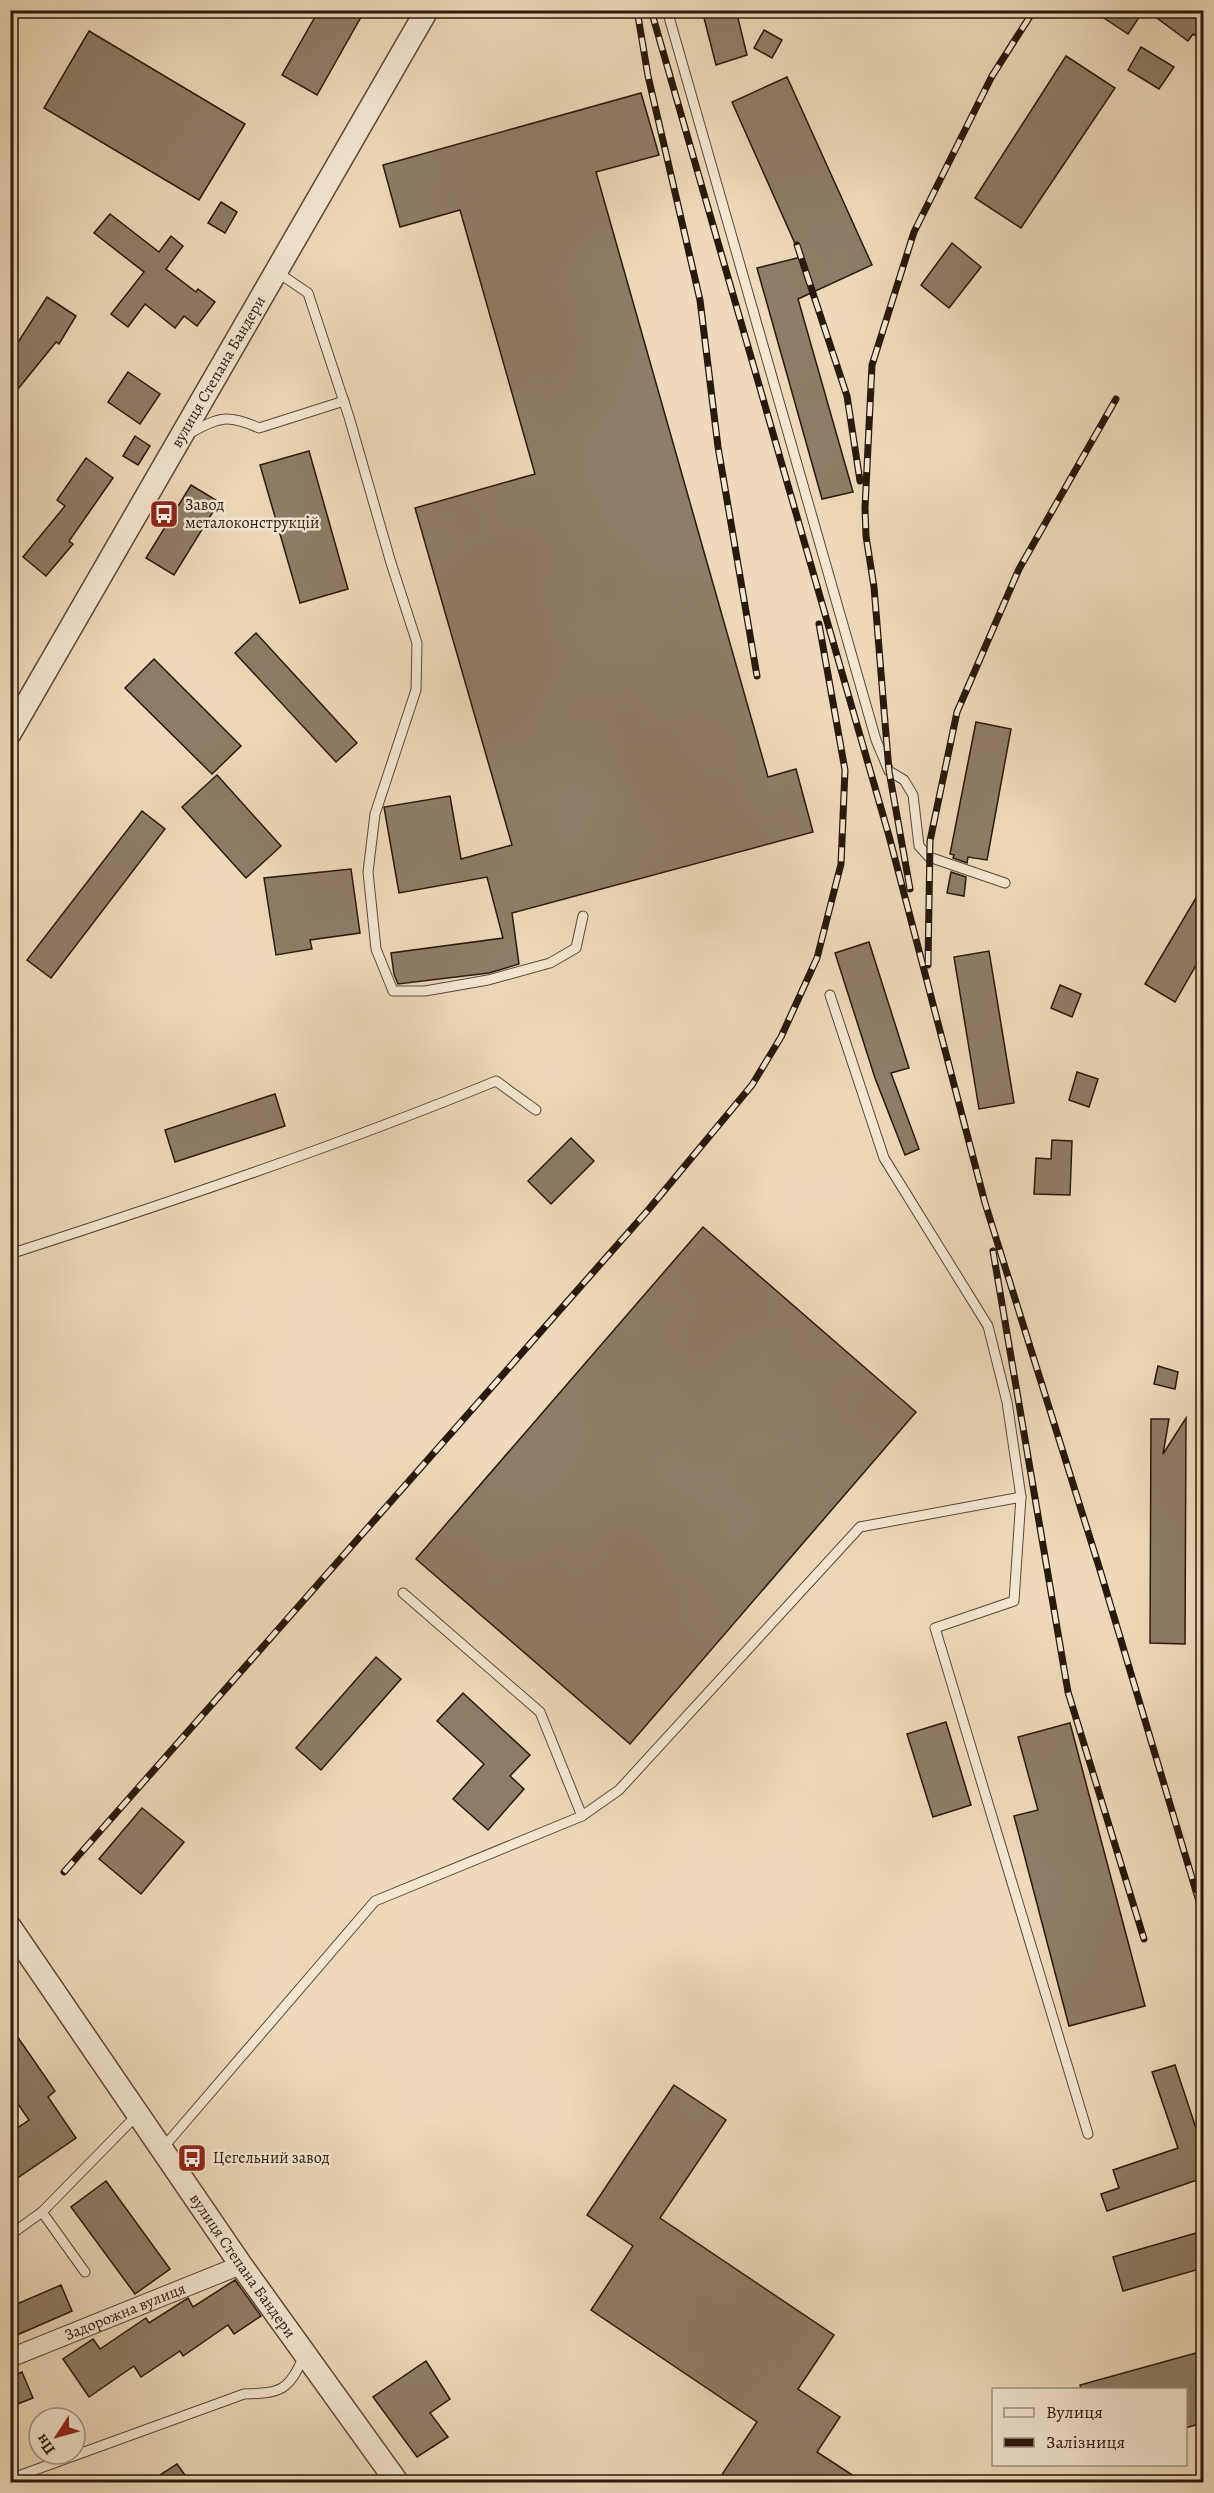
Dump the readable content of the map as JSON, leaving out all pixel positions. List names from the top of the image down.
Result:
{
  "streets": {
    "street": ["вулиця Степана Бандери", "Задорожна вулиця"]
  },
  "crossings": [
    ["вулиця Степана Бандери", "Задорожна вулиця"]
  ],
  "places": {
    "bus stop": ["Завод металоконструкцій", "Цегельний завод"]
  },
  "legend": ["Вулиця", "Залізниця"],
  "north": "bottom left"
}
